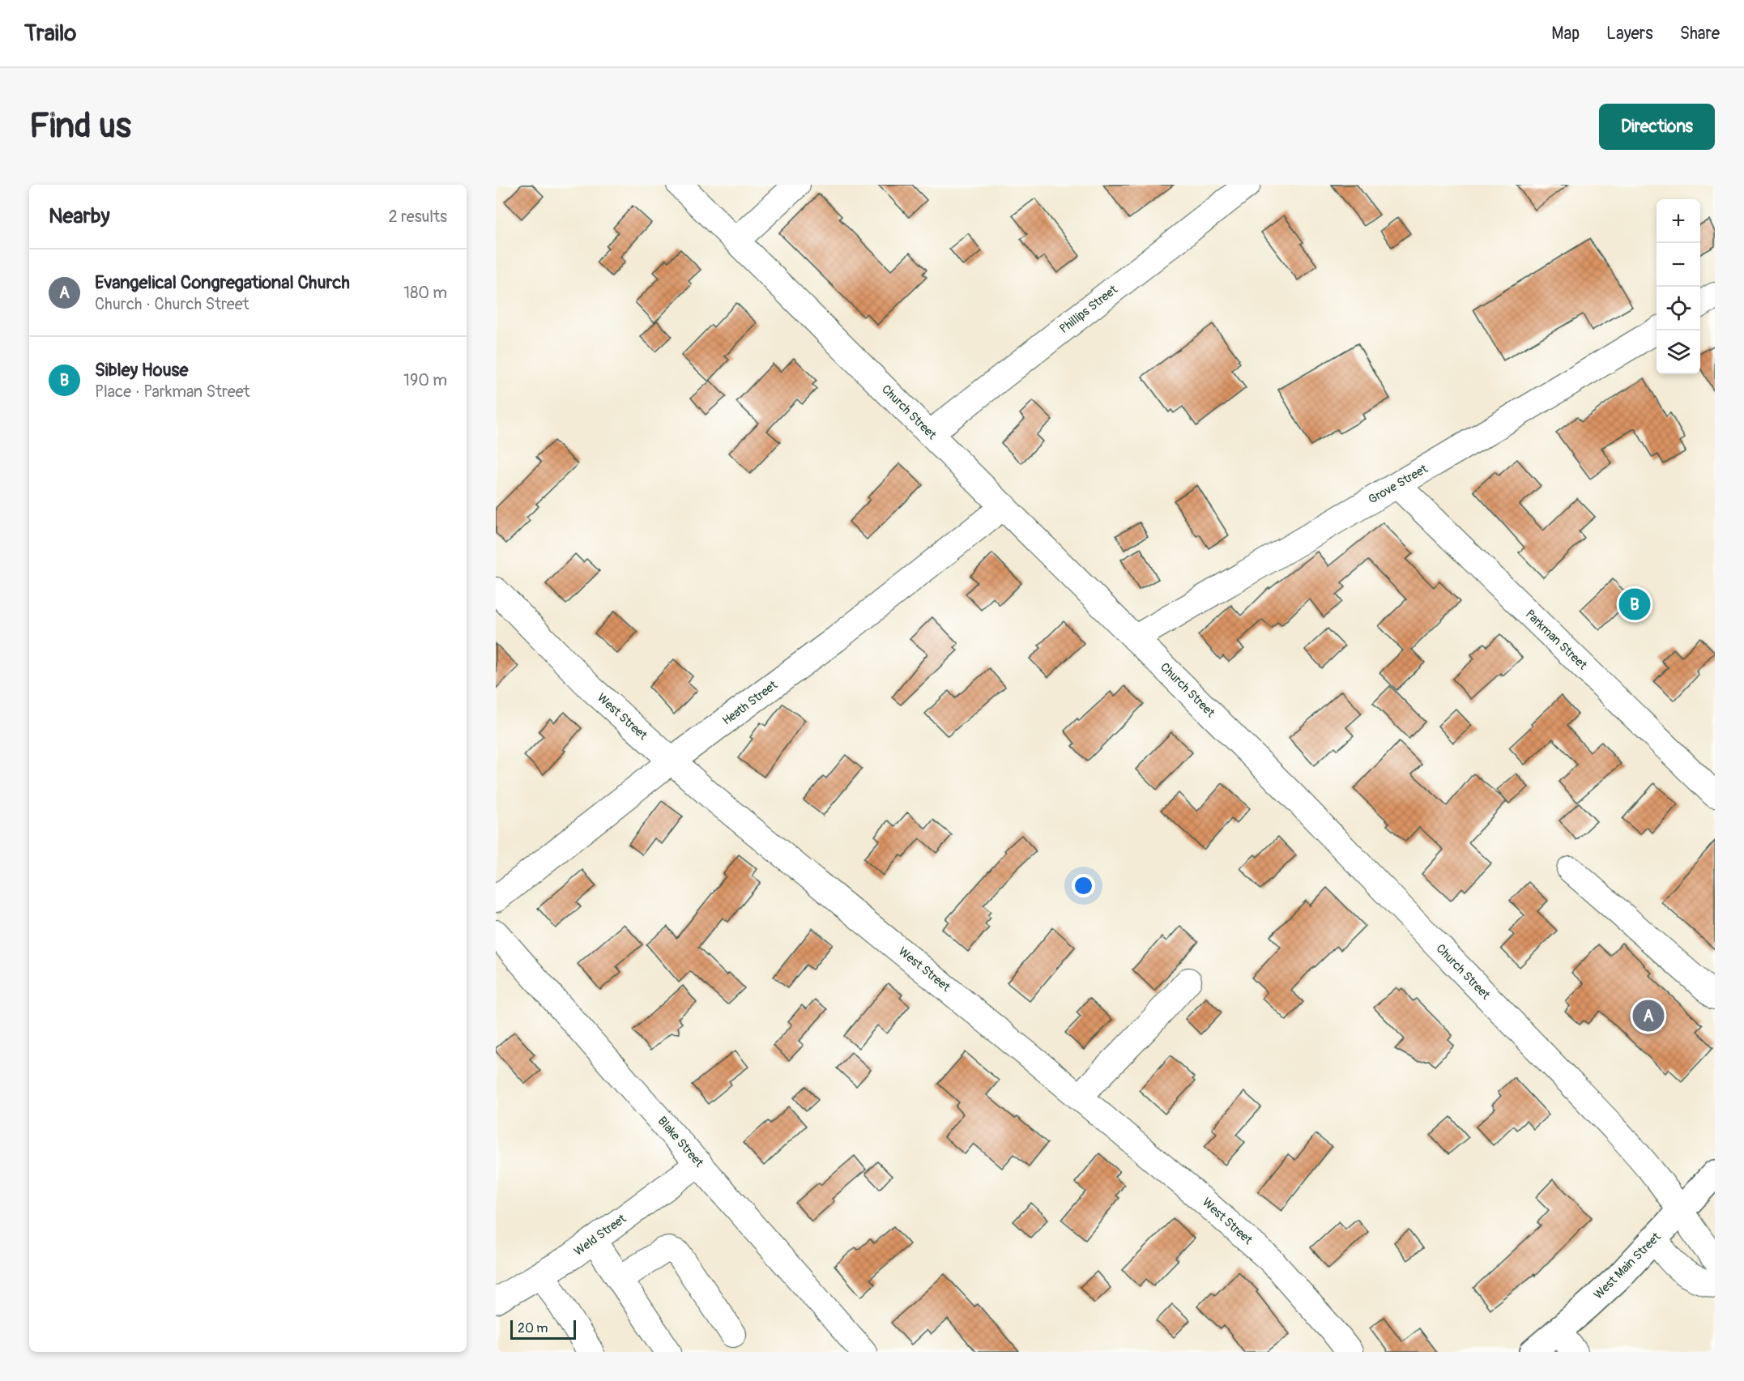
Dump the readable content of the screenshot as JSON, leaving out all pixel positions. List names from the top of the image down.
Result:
{
  "streets": {
    "main road": ["West Main Street"],
    "street": [
      "Phillips Street",
      "Church Street",
      "Grove Street",
      "Parkman Street",
      "Heath Street",
      "West Street",
      "Blake Street",
      "Weld Street"
    ]
  },
  "crossings": [
    ["Phillips Street", "Church Street"],
    ["Church Street", "Grove Street"],
    ["Church Street", "Heath Street"],
    ["Church Street", "West Main Street"],
    ["Grove Street", "Parkman Street"],
    ["Heath Street", "West Street"],
    ["Blake Street", "Weld Street"]
  ],
  "scale_bar": "20 m",
  "page": {
    "header": "Trailo",
    "nav": ["Map", "Layers", "Share"],
    "buttons": "Directions",
    "title": "Find us",
    "heading": ["Nearby", "2 results"],
    "map_buttons": ["+", "−"],
    "list": [
      {
        "mark": "A",
        "name": "Evangelical Congregational Church",
        "note": "Church · Church Street",
        "value": "180 m"
      },
      {
        "mark": "B",
        "name": "Sibley House",
        "note": "Place · Parkman Street",
        "value": "190 m"
      }
    ],
    "pins": ["B", "A"],
    "scale": "20 m"
  }
}
